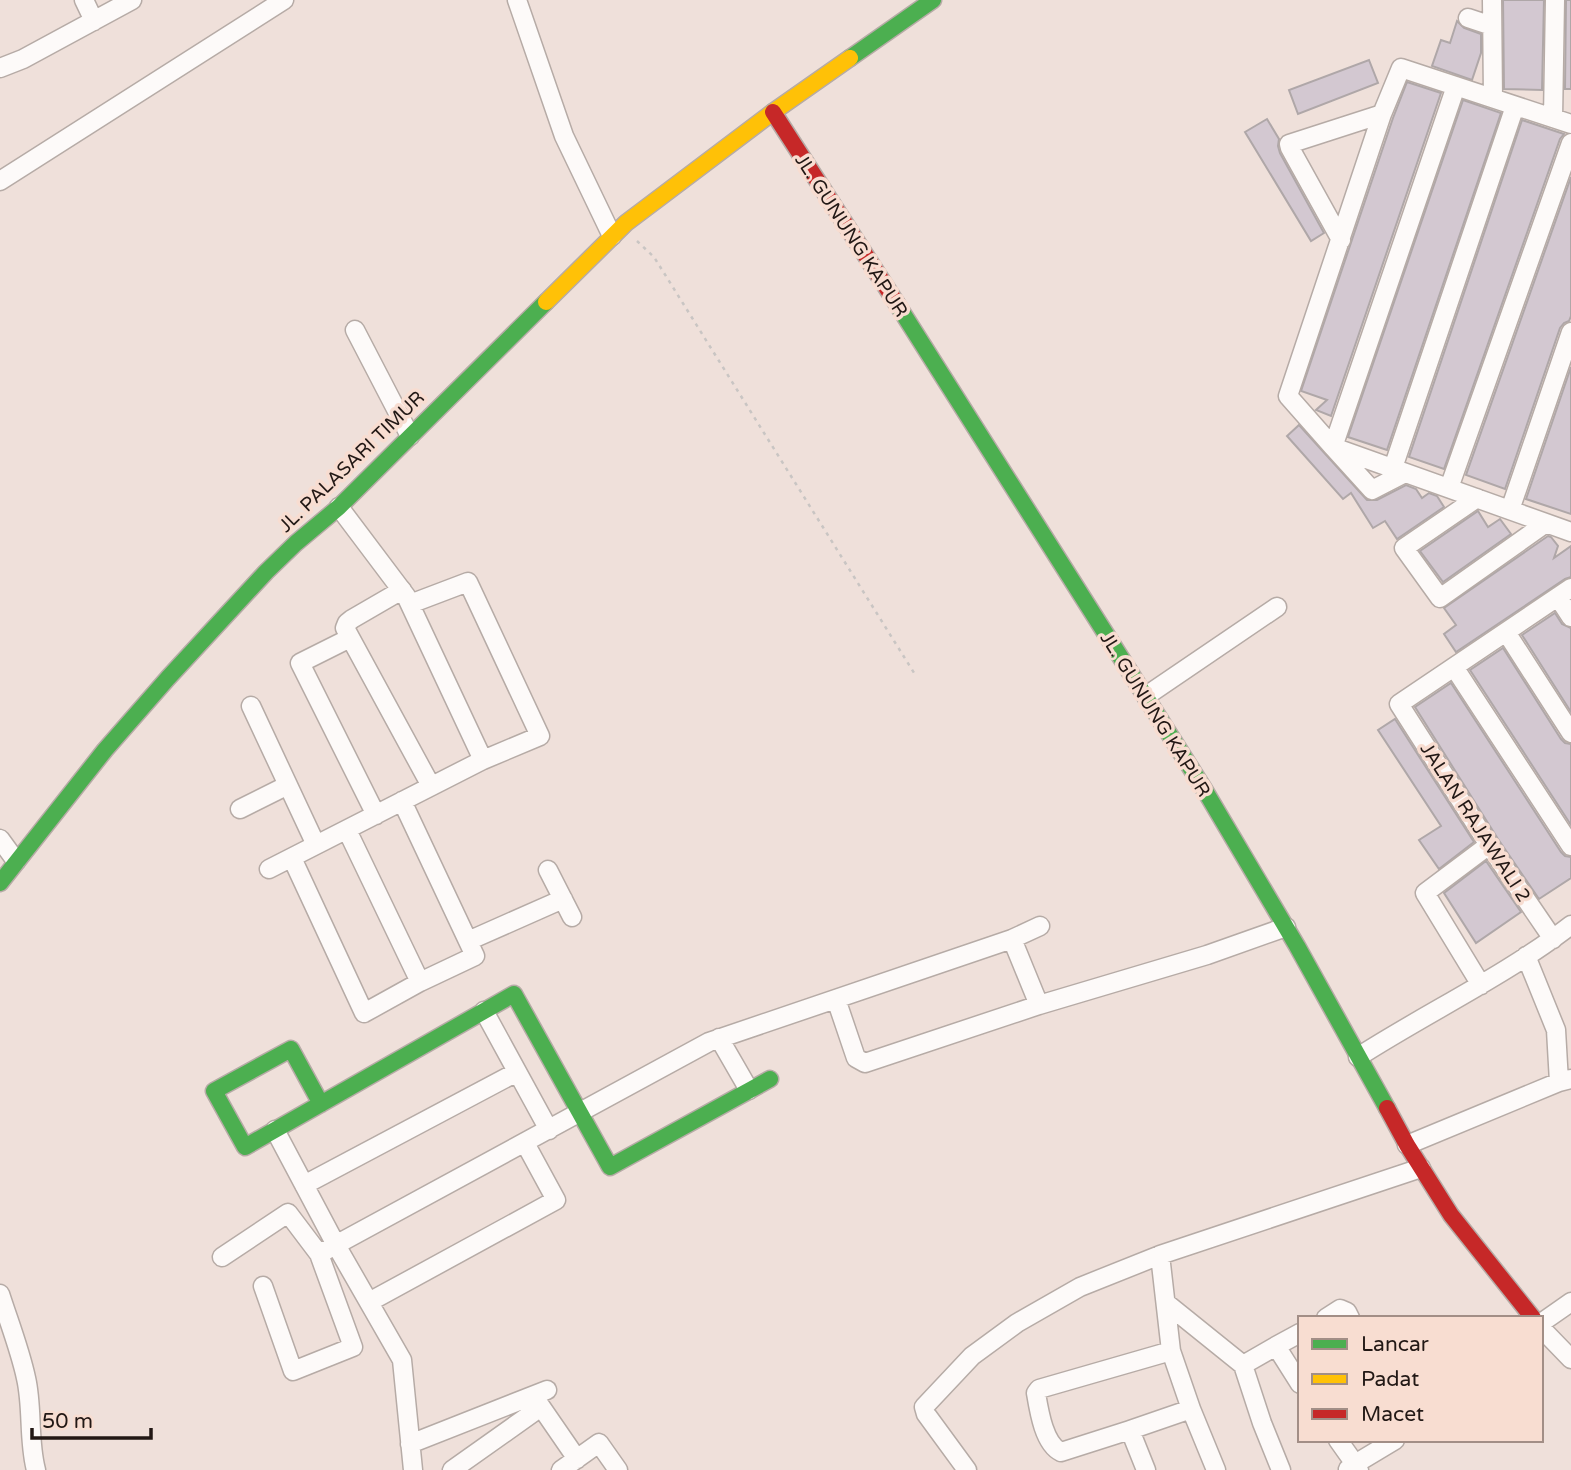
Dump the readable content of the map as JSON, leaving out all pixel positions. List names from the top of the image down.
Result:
{
  "streets": {
    "street": ["JL. GUNUNG KAPUR", "JL. PALASARI TIMUR", "JALAN RAJAWALI 2"]
  },
  "crossings": [
    ["JL. GUNUNG KAPUR", "JL. PALASARI TIMUR"]
  ],
  "legend": ["Lancar", "Padat", "Macet"],
  "scale_bar": "50 m"
}
